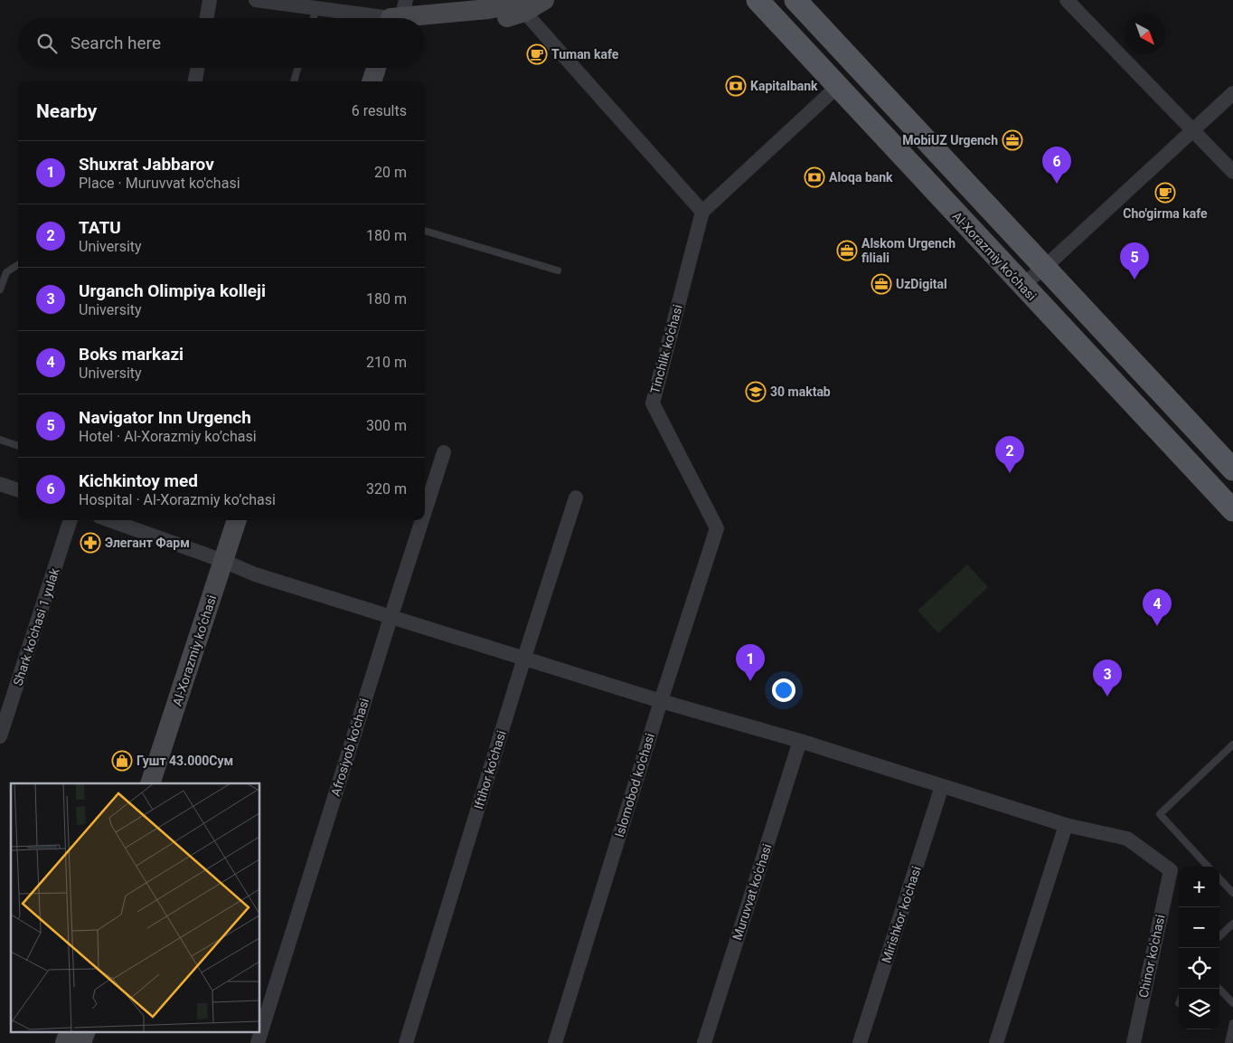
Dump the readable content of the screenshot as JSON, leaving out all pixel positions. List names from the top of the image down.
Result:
{
  "streets": {
    "main road": ["Al-Xorazmiy ko’chasi"],
    "street": [
      "Tinchlik ko'chasi",
      "Shark ko'chasi 1 yulak",
      "Afrosiyob ko'chasi",
      "Iftihor ko'chasi",
      "Islomobod ko'chasi",
      "Muruvvat ko'chasi",
      "Mirishkor ko'chasi",
      "Chinor ko'chasi"
    ]
  },
  "crossings": [
    ["Tinchlik ko'chasi", "Islomobod ko'chasi"]
  ],
  "places": {
    "cafe": ["Tuman kafe", "Cho'girma kafe"],
    "bank": ["Kapitalbank", "Aloqa bank"],
    "office": ["MobiUZ Urgench", "Alskom Urgench filiali", "UzDigital"],
    "school or university": ["30 maktab"],
    "pharmacy": ["Элегант Фарм"],
    "shop": ["Гушт 43.000Сум"]
  },
  "north": "bottom right",
  "page": {
    "search": "Search here",
    "heading": ["Nearby", "6 results"],
    "list": [
      {
        "mark": "1",
        "name": "Shuxrat Jabbarov",
        "note": "Place · Muruvvat ko'chasi",
        "value": "20 m"
      },
      {
        "mark": "2",
        "name": "TATU",
        "note": "University",
        "value": "180 m"
      },
      {
        "mark": "3",
        "name": "Urganch Olimpiya kolleji",
        "note": "University",
        "value": "180 m"
      },
      {
        "mark": "4",
        "name": "Boks markazi",
        "note": "University",
        "value": "210 m"
      },
      {
        "mark": "5",
        "name": "Navigator Inn Urgench",
        "note": "Hotel · Al-Xorazmiy ko’chasi",
        "value": "300 m"
      },
      {
        "mark": "6",
        "name": "Kichkintoy med",
        "note": "Hospital · Al-Xorazmiy ko’chasi",
        "value": "320 m"
      }
    ],
    "pins": [
      "6",
      "5",
      "2",
      "4",
      "1",
      "3"
    ],
    "map_buttons": ["+", "−"]
  }
}
